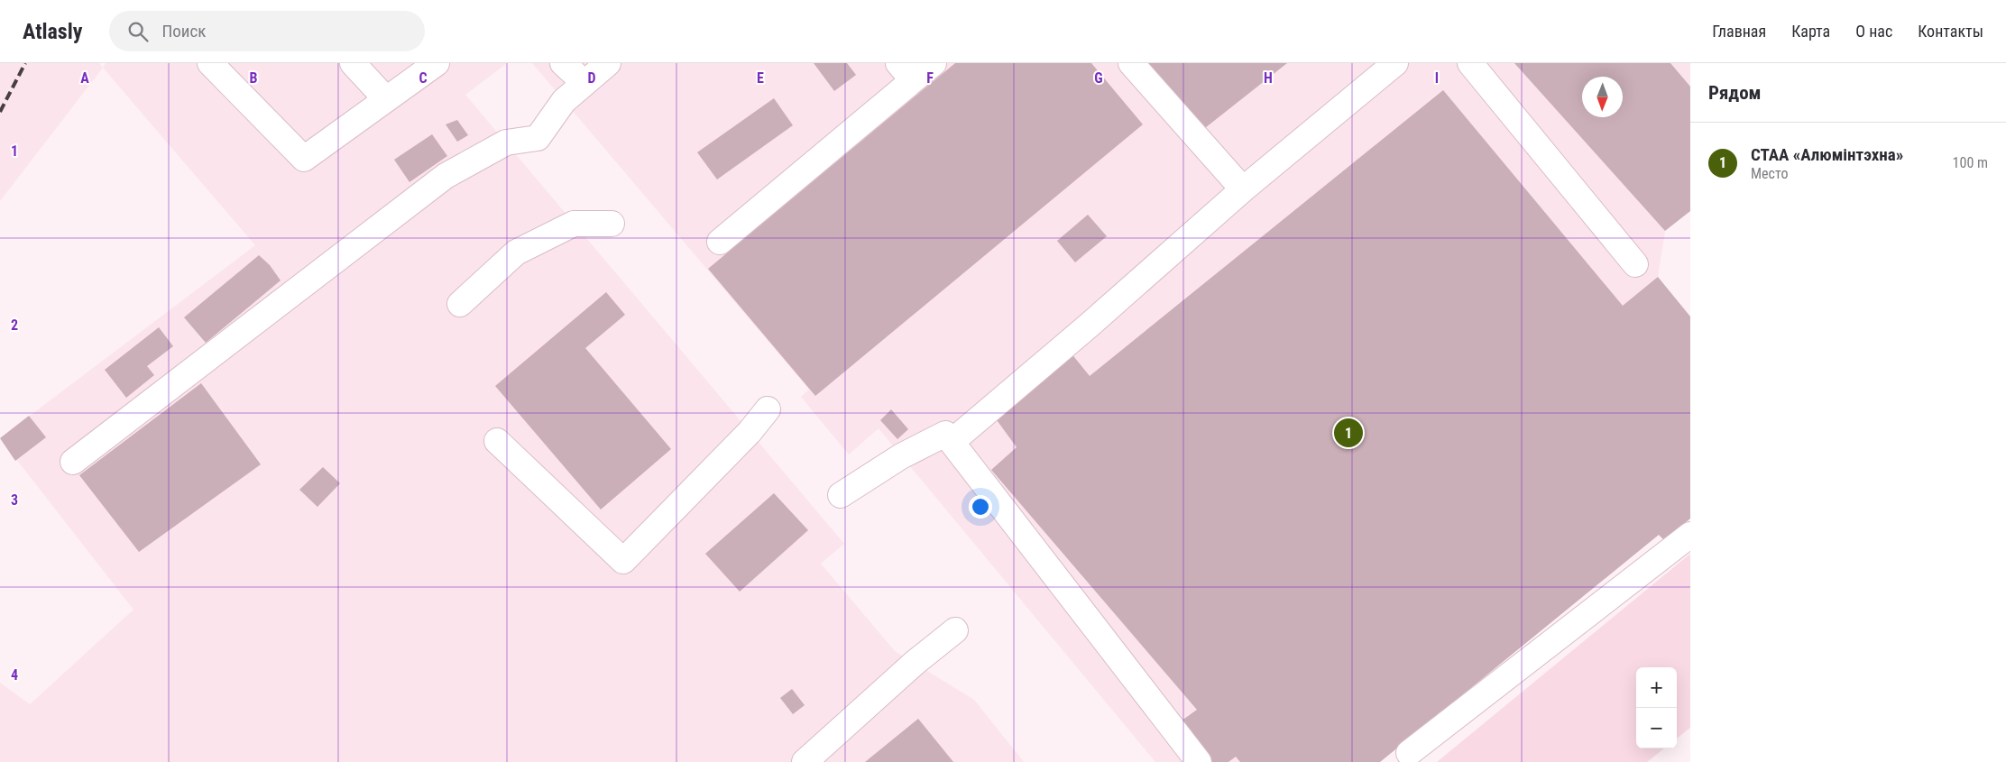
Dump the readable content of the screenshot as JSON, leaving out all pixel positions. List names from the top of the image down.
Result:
{
  "north": "bottom",
  "page": {
    "header": "Atlasly",
    "search": "Поиск",
    "nav": [
      "Главная",
      "Карта",
      "О нас",
      "Контакты"
    ],
    "heading": "Рядом",
    "list": [
      {
        "mark": "1",
        "name": "СТАА «Алюмінтэхна»",
        "note": "Место",
        "value": "100 m"
      }
    ],
    "pins": "1",
    "map_buttons": ["+", "−"]
  },
  "grid": {
    "columns": [
      "A",
      "B",
      "C",
      "D",
      "E",
      "F",
      "G",
      "H",
      "I"
    ],
    "rows": [
      "1",
      "2",
      "3",
      "4"
    ]
  }
}
